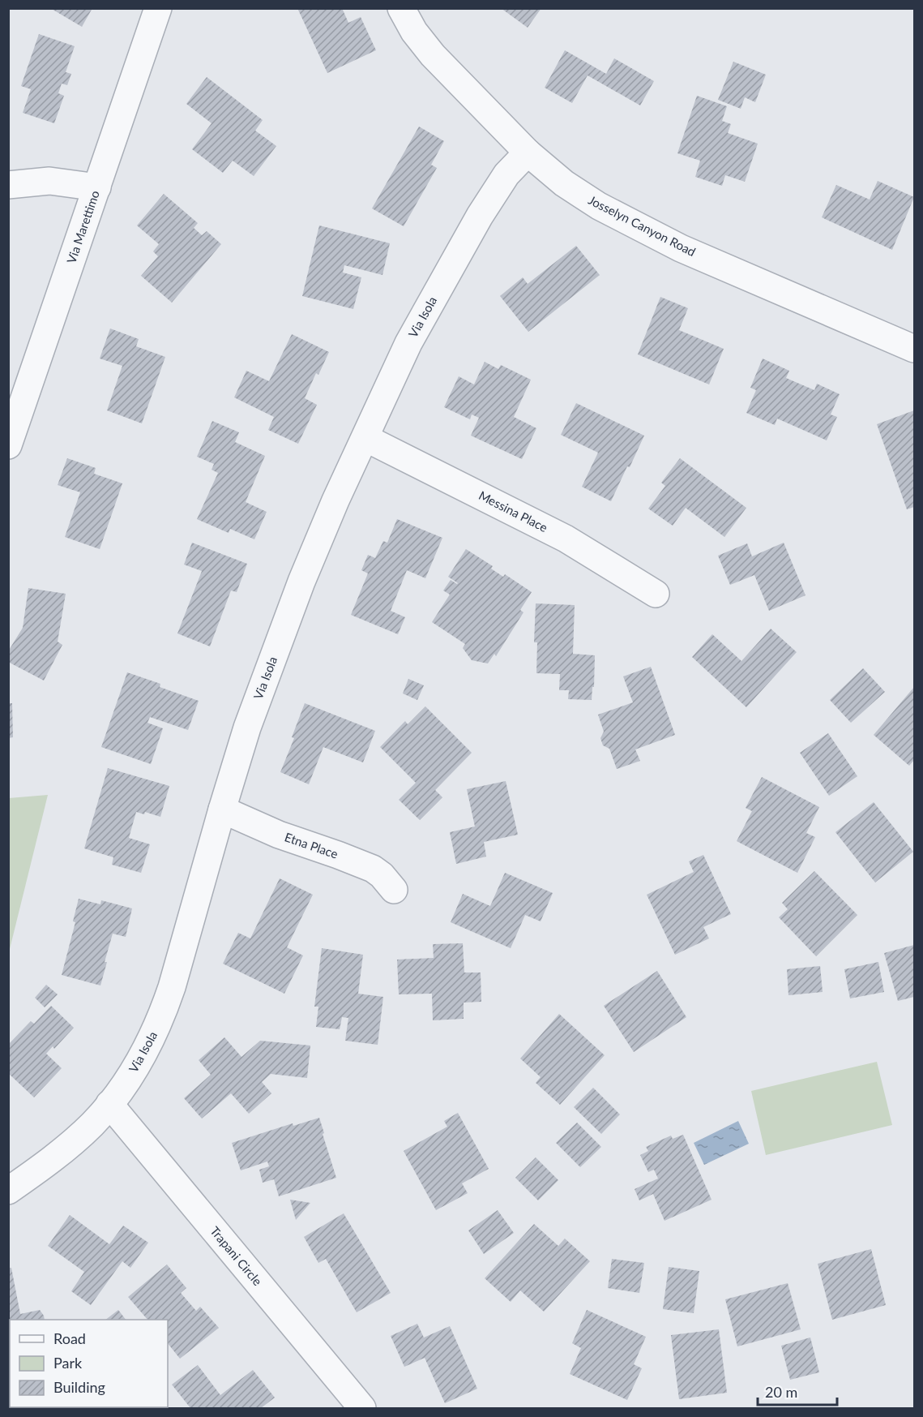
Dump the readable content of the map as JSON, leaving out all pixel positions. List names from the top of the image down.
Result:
{
  "streets": {
    "street": [
      "Josselyn Canyon Road",
      "Via Marettimo",
      "Via Isola",
      "Messina Place",
      "Etna Place",
      "Trapani Circle"
    ]
  },
  "crossings": [
    ["Josselyn Canyon Road", "Via Isola"],
    ["Via Isola", "Messina Place"],
    ["Via Isola", "Etna Place"],
    ["Via Isola", "Trapani Circle"]
  ],
  "legend": ["Road", "Park", "Building"],
  "scale_bar": "20 m"
}
